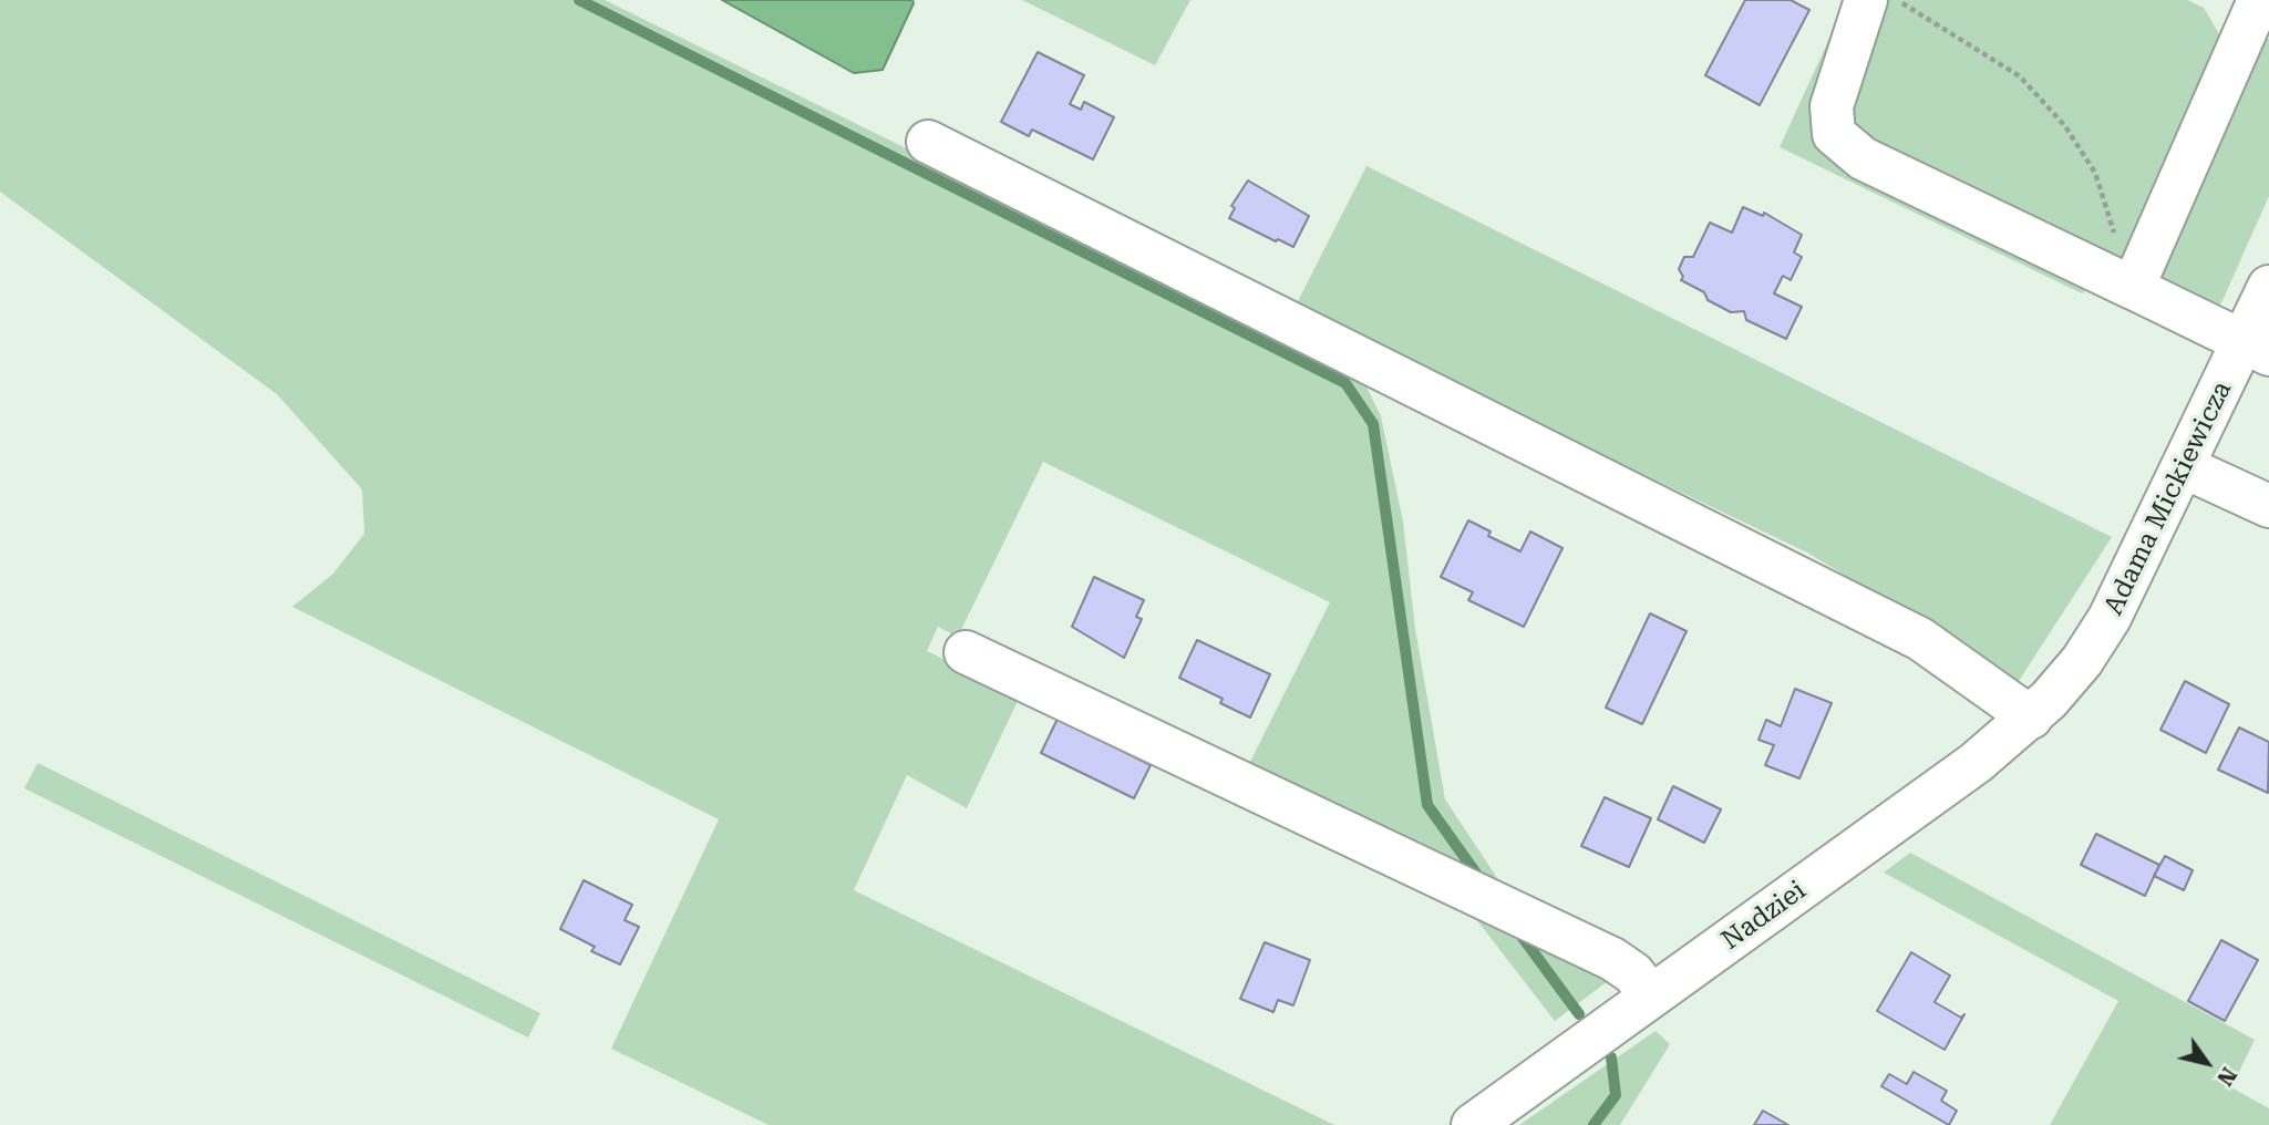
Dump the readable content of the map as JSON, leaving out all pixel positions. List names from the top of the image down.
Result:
{
  "streets": {
    "street": ["Adama Mickiewicza", "Nadziei"]
  },
  "crossings": [
    ["Adama Mickiewicza", "Nadziei"]
  ],
  "north": "bottom right"
}
